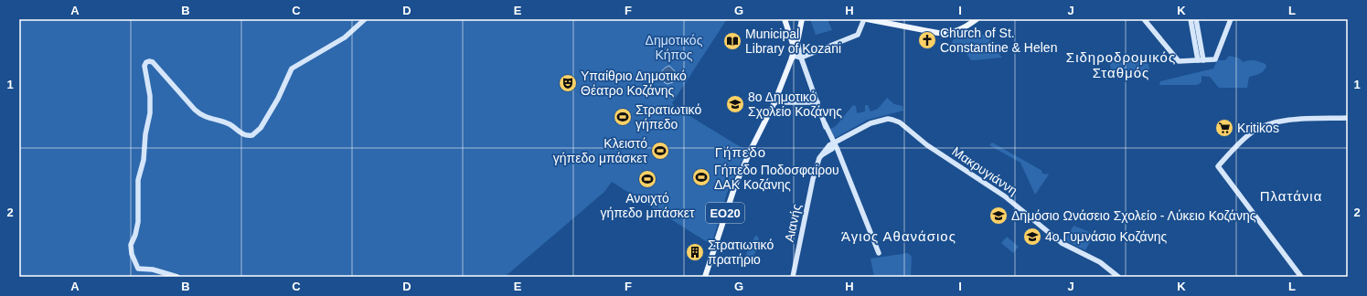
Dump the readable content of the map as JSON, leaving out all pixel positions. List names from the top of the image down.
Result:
{
  "streets": {
    "main road": ["ΕΟ20"],
    "street": ["Μακρυγιάννη", "Αιανής"]
  },
  "crossings": [
    ["Μακρυγιάννη", "Αιανής"]
  ],
  "districts": [
    "Σιδηροδρομικός Σταθμός",
    "Γήπεδο",
    "Πλατάνια",
    "Άγιος Αθανάσιος"
  ],
  "parks": ["Δημοτικός Κήπος"],
  "places": {
    "church": ["Church of St. Constantine & Helen"],
    "library": ["Municipal Library of Kozani"],
    "theatre": ["Υπαίθριο Δημοτικό Θέατρο Κοζάνης"],
    "school or university": ["8ο Δημοτικό Σχολείο Κοζάνης", "Δημόσιο Ωνάσειο Σχολείο - Λύκειο Κοζάνης", "4ο Γυμνάσιο Κοζάνης"],
    "sports": [
      "Στρατιωτικό γήπεδο",
      "Κλειστό γήπεδο μπάσκετ",
      "Γήπεδο Ποδοσφαίρου ΔΑΚ Κοζάνης",
      "Ανοιχτό γήπεδο μπάσκετ"
    ],
    "supermarket": ["Kritikos"],
    "building": ["Στρατιωτικό πρατήριο"]
  },
  "grid": {
    "columns": [
      "A",
      "B",
      "C",
      "D",
      "E",
      "F",
      "G",
      "H",
      "I",
      "J",
      "K",
      "L"
    ],
    "rows": ["1", "2"]
  }
}
